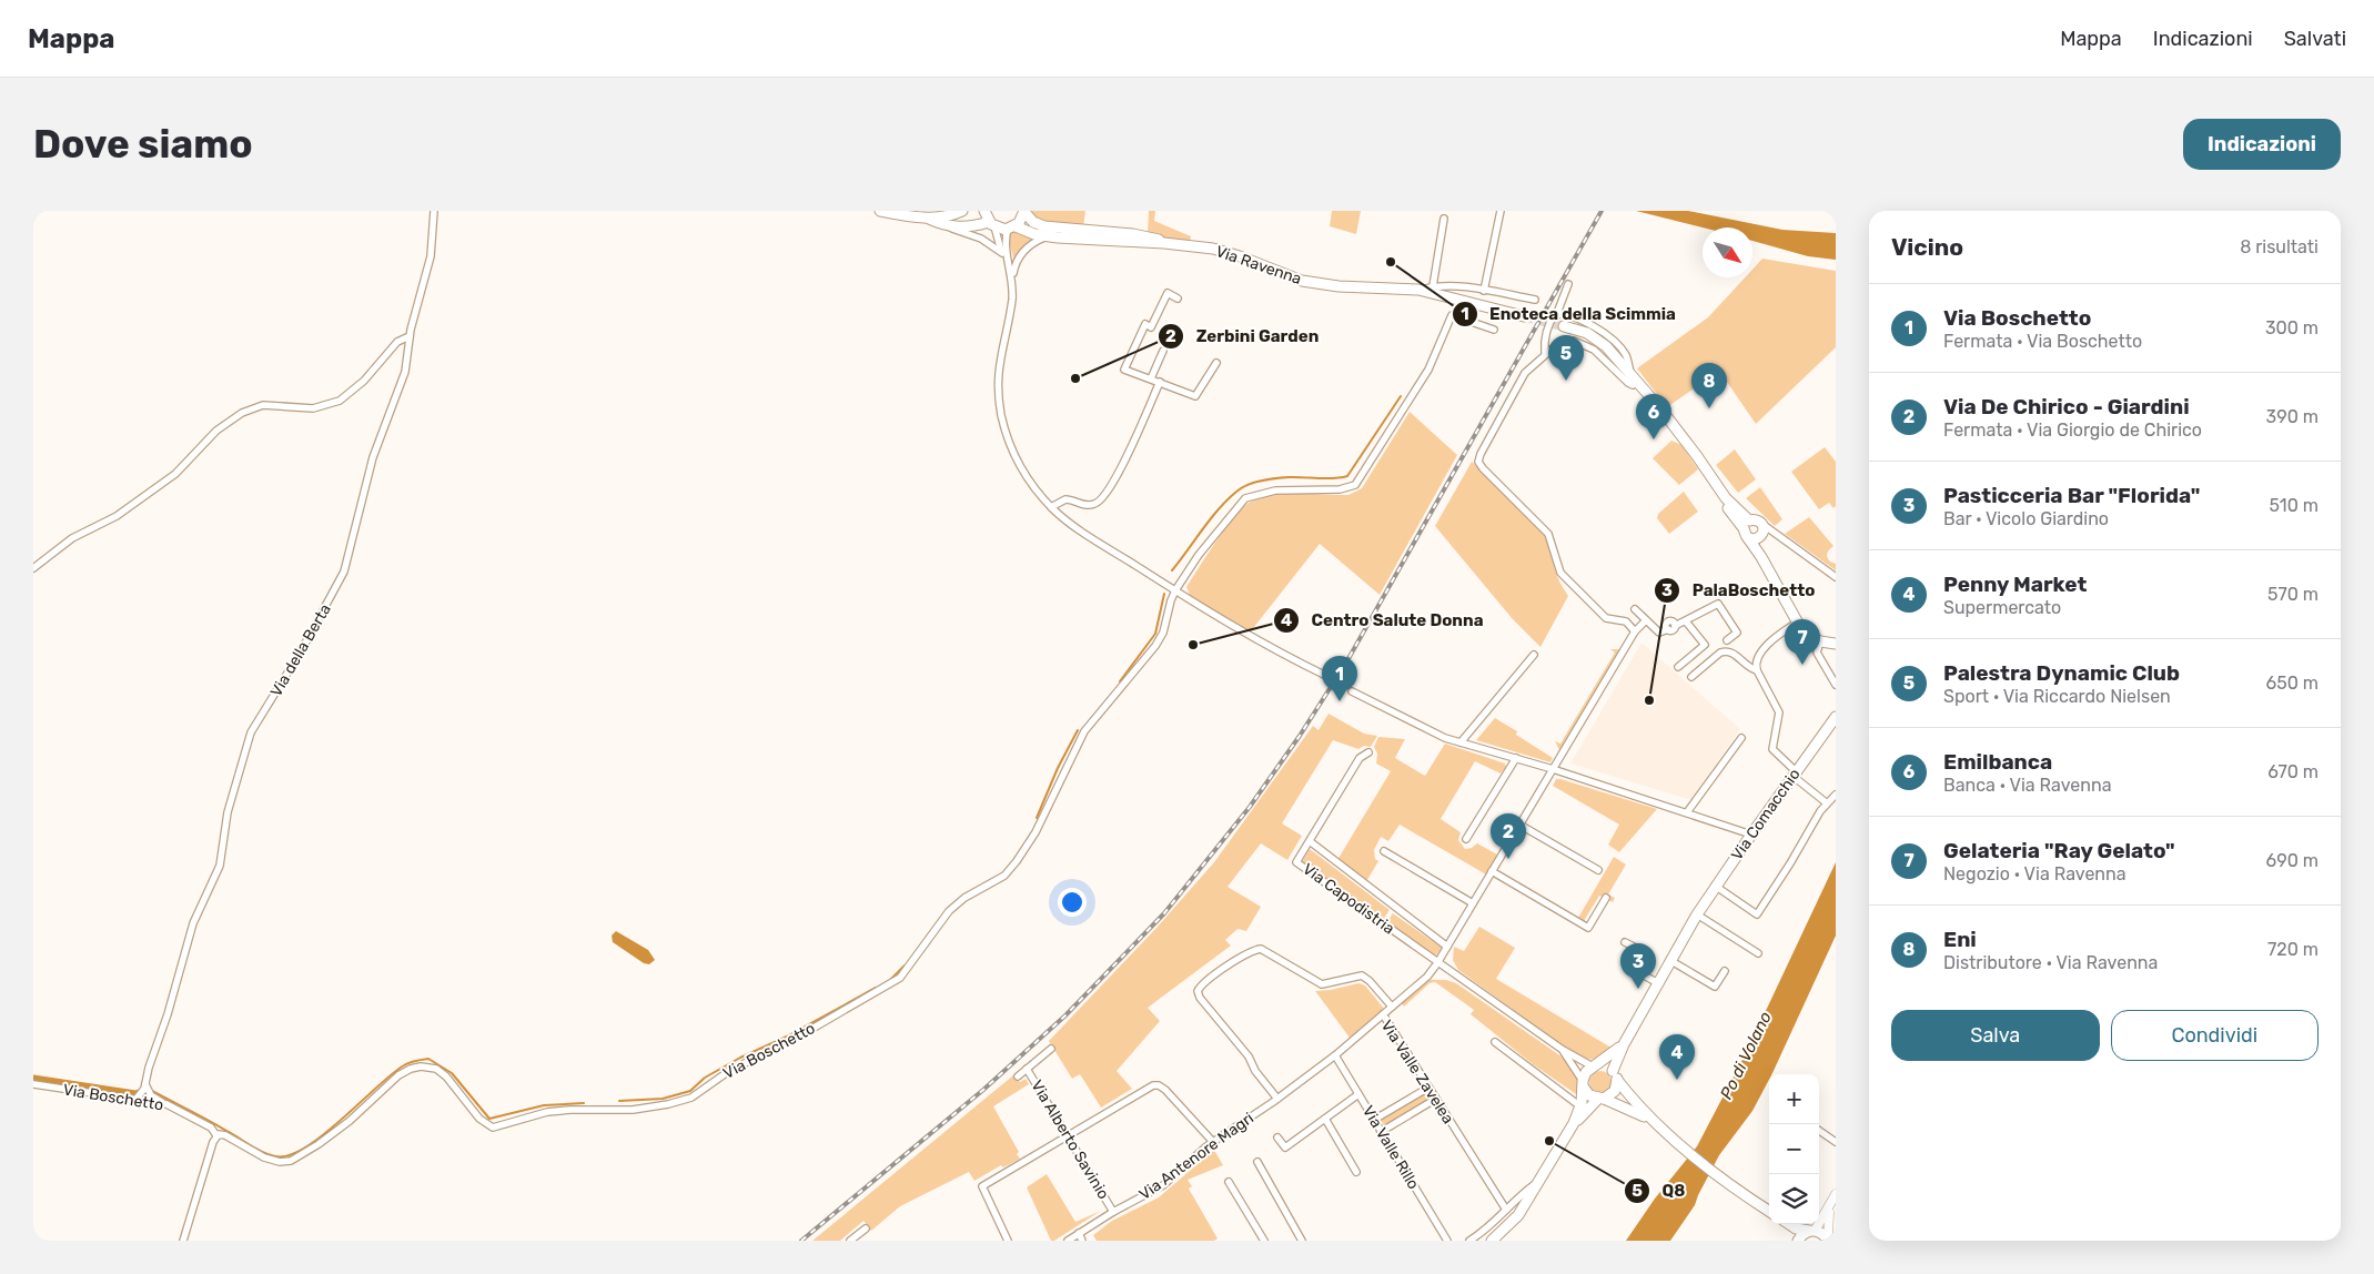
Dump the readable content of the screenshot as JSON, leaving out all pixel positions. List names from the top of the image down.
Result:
{
  "streets": {
    "main road": ["Via Ravenna", "Via Comacchio"],
    "street": [
      "Via della Berta",
      "Via Capodistria",
      "Via Boschetto",
      "Via Valle Zavelea",
      "Via Alberto Savinio",
      "Via Valle Rillo",
      "Via Antenore Magri"
    ]
  },
  "crossings": [
    ["Via della Berta", "Via Boschetto"],
    ["Via Comacchio", "Via Capodistria"],
    ["Via Valle Zavelea", "Via Valle Rillo"],
    ["Via Valle Zavelea", "Via Antenore Magri"],
    ["Via Alberto Savinio", "Via Antenore Magri"]
  ],
  "water": ["Po di Volano"],
  "places": [
    "Enoteca della Scimmia",
    "Zerbini Garden",
    "Centro Salute Donna",
    "PalaBoschetto",
    "Q8"
  ],
  "north": "bottom right",
  "page": {
    "header": "Mappa",
    "nav": ["Mappa", "Indicazioni", "Salvati"],
    "buttons": [
      "Indicazioni",
      ["Salva", "Condividi"]
    ],
    "title": "Dove siamo",
    "heading": ["Vicino", "8 risultati"],
    "list": [
      {
        "mark": "1",
        "name": "Via Boschetto",
        "note": "Fermata · Via Boschetto",
        "value": "300 m"
      },
      {
        "mark": "2",
        "name": "Via De Chirico - Giardini",
        "note": "Fermata · Via Giorgio de Chirico",
        "value": "390 m"
      },
      {
        "mark": "3",
        "name": "Pasticceria Bar \"Florida\"",
        "note": "Bar · Vicolo Giardino",
        "value": "510 m"
      },
      {
        "mark": "4",
        "name": "Penny Market",
        "note": "Supermercato",
        "value": "570 m"
      },
      {
        "mark": "5",
        "name": "Palestra Dynamic Club",
        "note": "Sport · Via Riccardo Nielsen",
        "value": "650 m"
      },
      {
        "mark": "6",
        "name": "Emilbanca",
        "note": "Banca · Via Ravenna",
        "value": "670 m"
      },
      {
        "mark": "7",
        "name": "Gelateria \"Ray Gelato\"",
        "note": "Negozio · Via Ravenna",
        "value": "690 m"
      },
      {
        "mark": "8",
        "name": "Eni",
        "note": "Distributore · Via Ravenna",
        "value": "720 m"
      }
    ],
    "pins": [
      "5",
      "8",
      "6",
      "7",
      "1",
      "2",
      "3",
      "4"
    ],
    "map_buttons": ["+", "−"]
  }
}
